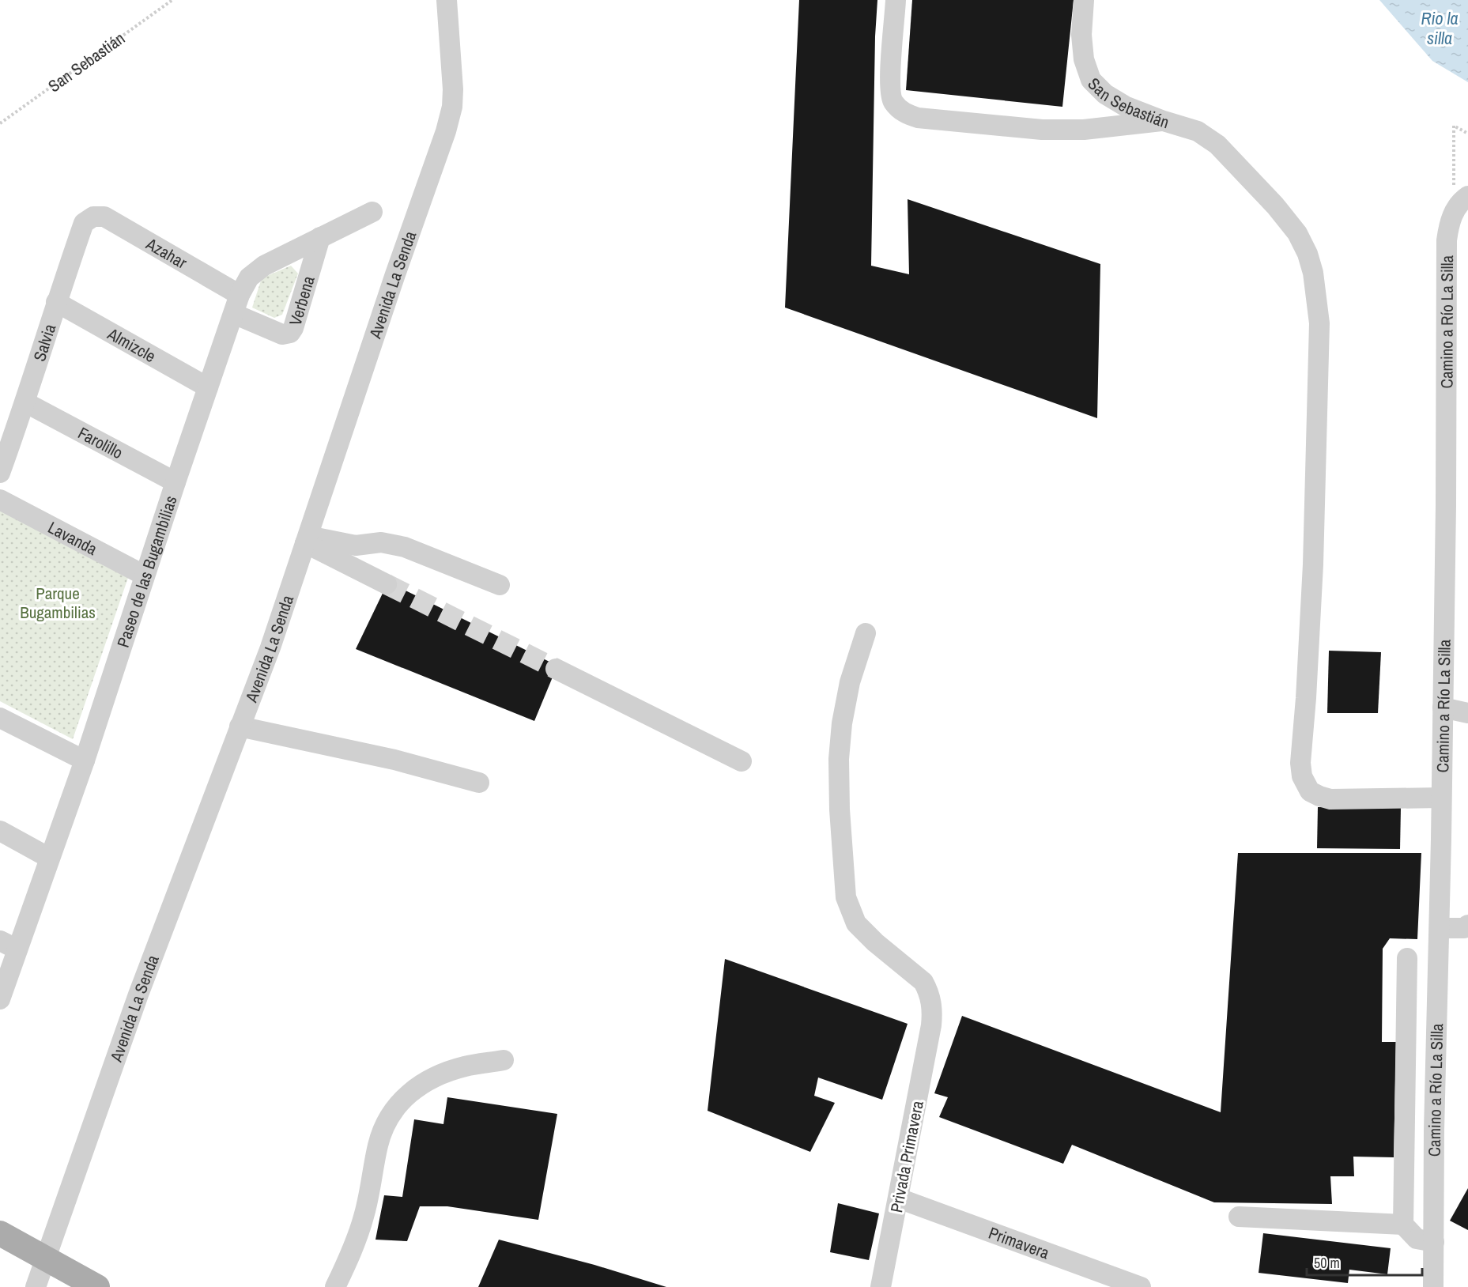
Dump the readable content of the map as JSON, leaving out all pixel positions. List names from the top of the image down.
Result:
{
  "streets": {
    "street": [
      "San Sebastián",
      "Azahar",
      "Avenida La Senda",
      "Verbena",
      "Camino a Río La Silla",
      "Salvia",
      "Almizcle",
      "Farolillo",
      "Lavanda",
      "Paseo de las Bugambilias",
      "Privada Primavera",
      "Primavera"
    ]
  },
  "crossings": [
    ["San Sebastián", "Camino a Río La Silla"],
    ["Azahar", "Salvia"],
    ["Azahar", "Paseo de las Bugambilias"],
    ["Verbena", "Paseo de las Bugambilias"],
    ["Salvia", "Almizcle"],
    ["Salvia", "Farolillo"],
    ["Almizcle", "Paseo de las Bugambilias"],
    ["Farolillo", "Paseo de las Bugambilias"],
    ["Lavanda", "Paseo de las Bugambilias"],
    ["Privada Primavera", "Primavera"]
  ],
  "water": ["Rio la silla"],
  "parks": ["Parque Bugambilias"],
  "scale_bar": "50 m"
}
